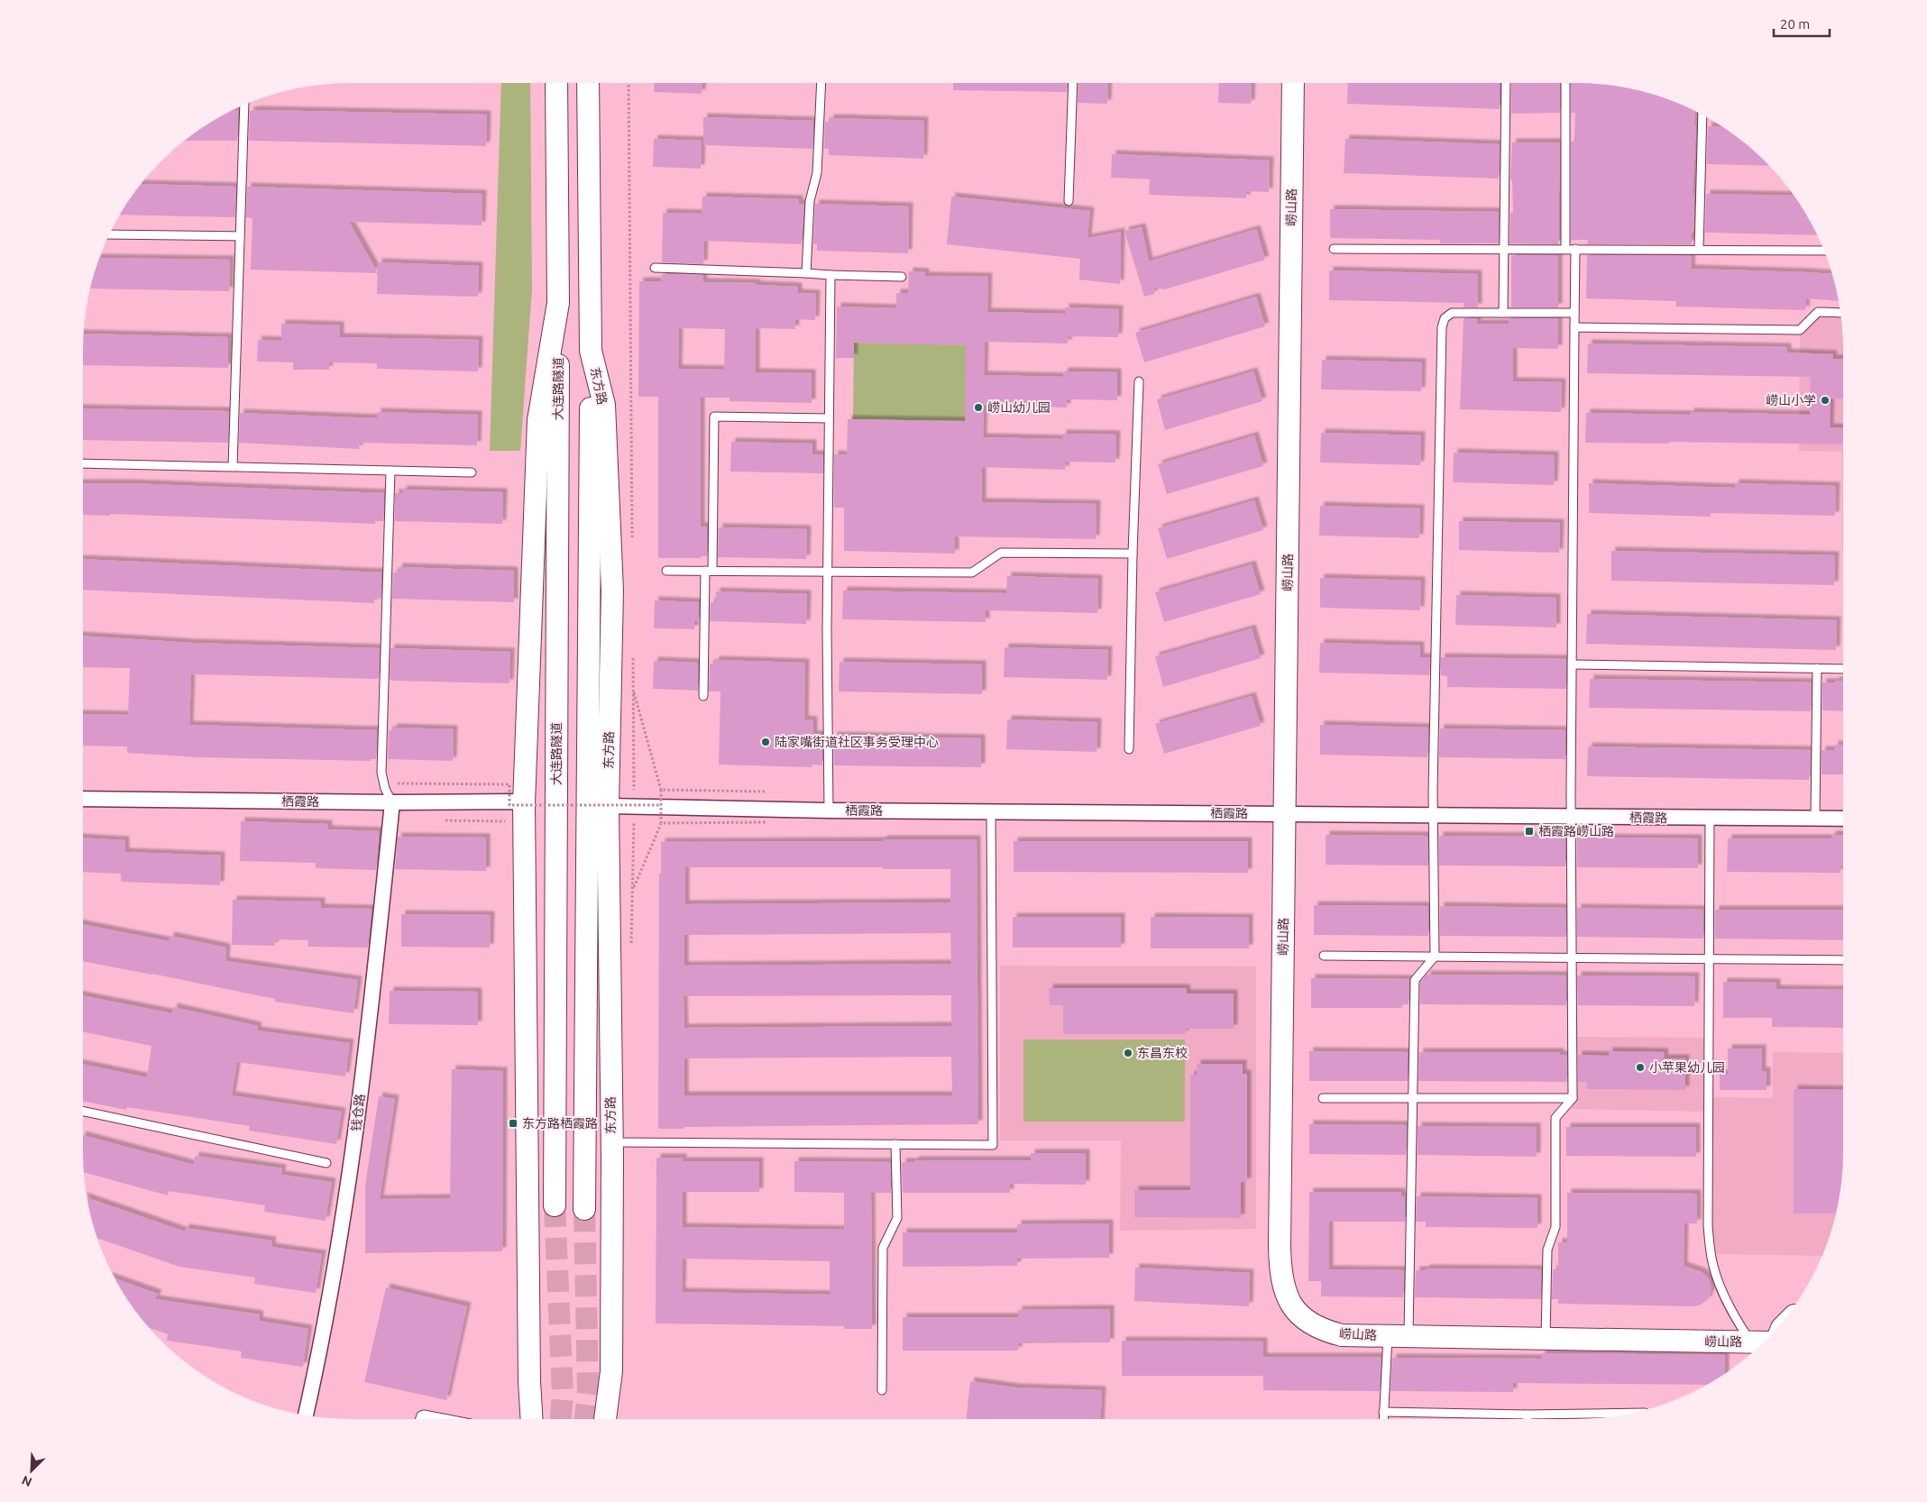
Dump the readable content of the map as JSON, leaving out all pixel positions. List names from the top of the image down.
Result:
{
  "streets": {
    "main road": ["崂山路", "东方路", "大连路隧道"],
    "street": ["栖霞路", "钱仓路"]
  },
  "crossings": [
    ["崂山路", "栖霞路"],
    ["东方路", "栖霞路"],
    ["栖霞路", "钱仓路"]
  ],
  "places": {
    "other": [
      "崂山小学",
      "崂山幼儿园",
      "陆家嘴街道社区事务受理中心",
      "东昌东校",
      "小苹果幼儿园"
    ],
    "transit": ["栖霞路崂山路", "东方路栖霞路"]
  },
  "scale_bar": "20 m",
  "north": "bottom left"
}
